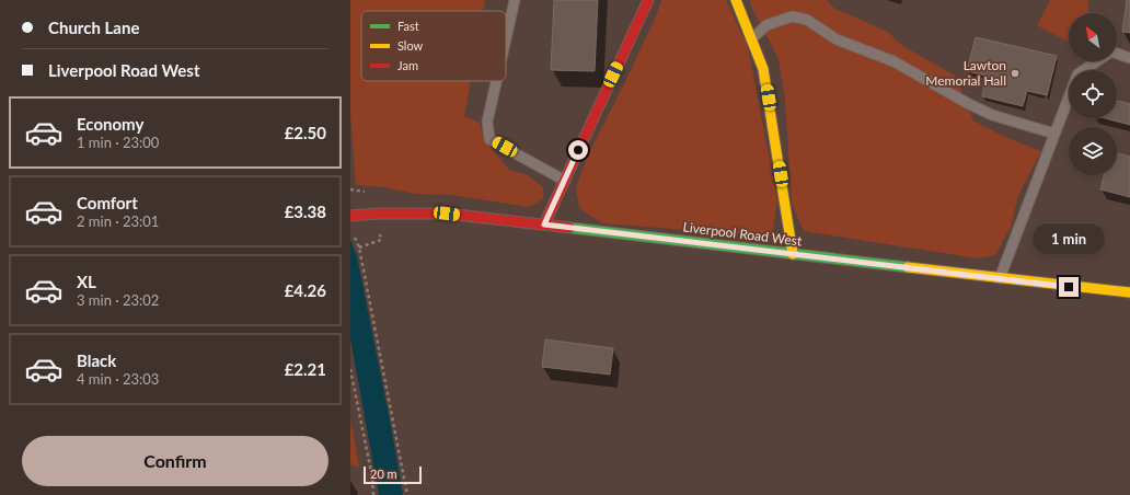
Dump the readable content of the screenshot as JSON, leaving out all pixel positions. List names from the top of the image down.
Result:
{
  "streets": {
    "main road": ["Liverpool Road West"]
  },
  "places": ["Lawton Memorial Hall"],
  "legend": ["Fast", "Slow", "Jam"],
  "scale_bar": "20 m",
  "north": "top left",
  "page": {
    "banner": ["Church Lane", "Liverpool Road West"],
    "list": [
      {
        "name": "Economy",
        "note": "1 min · 23:00",
        "value": "£2.50"
      },
      {
        "name": "Comfort",
        "note": "2 min · 23:01",
        "value": "£3.38"
      },
      {
        "name": "XL",
        "note": "3 min · 23:02",
        "value": "£4.26"
      },
      {
        "name": "Black",
        "note": "4 min · 23:03",
        "value": "£2.21"
      }
    ],
    "bubble": "1 min",
    "buttons": "Confirm",
    "scale": "20 m"
  }
}
